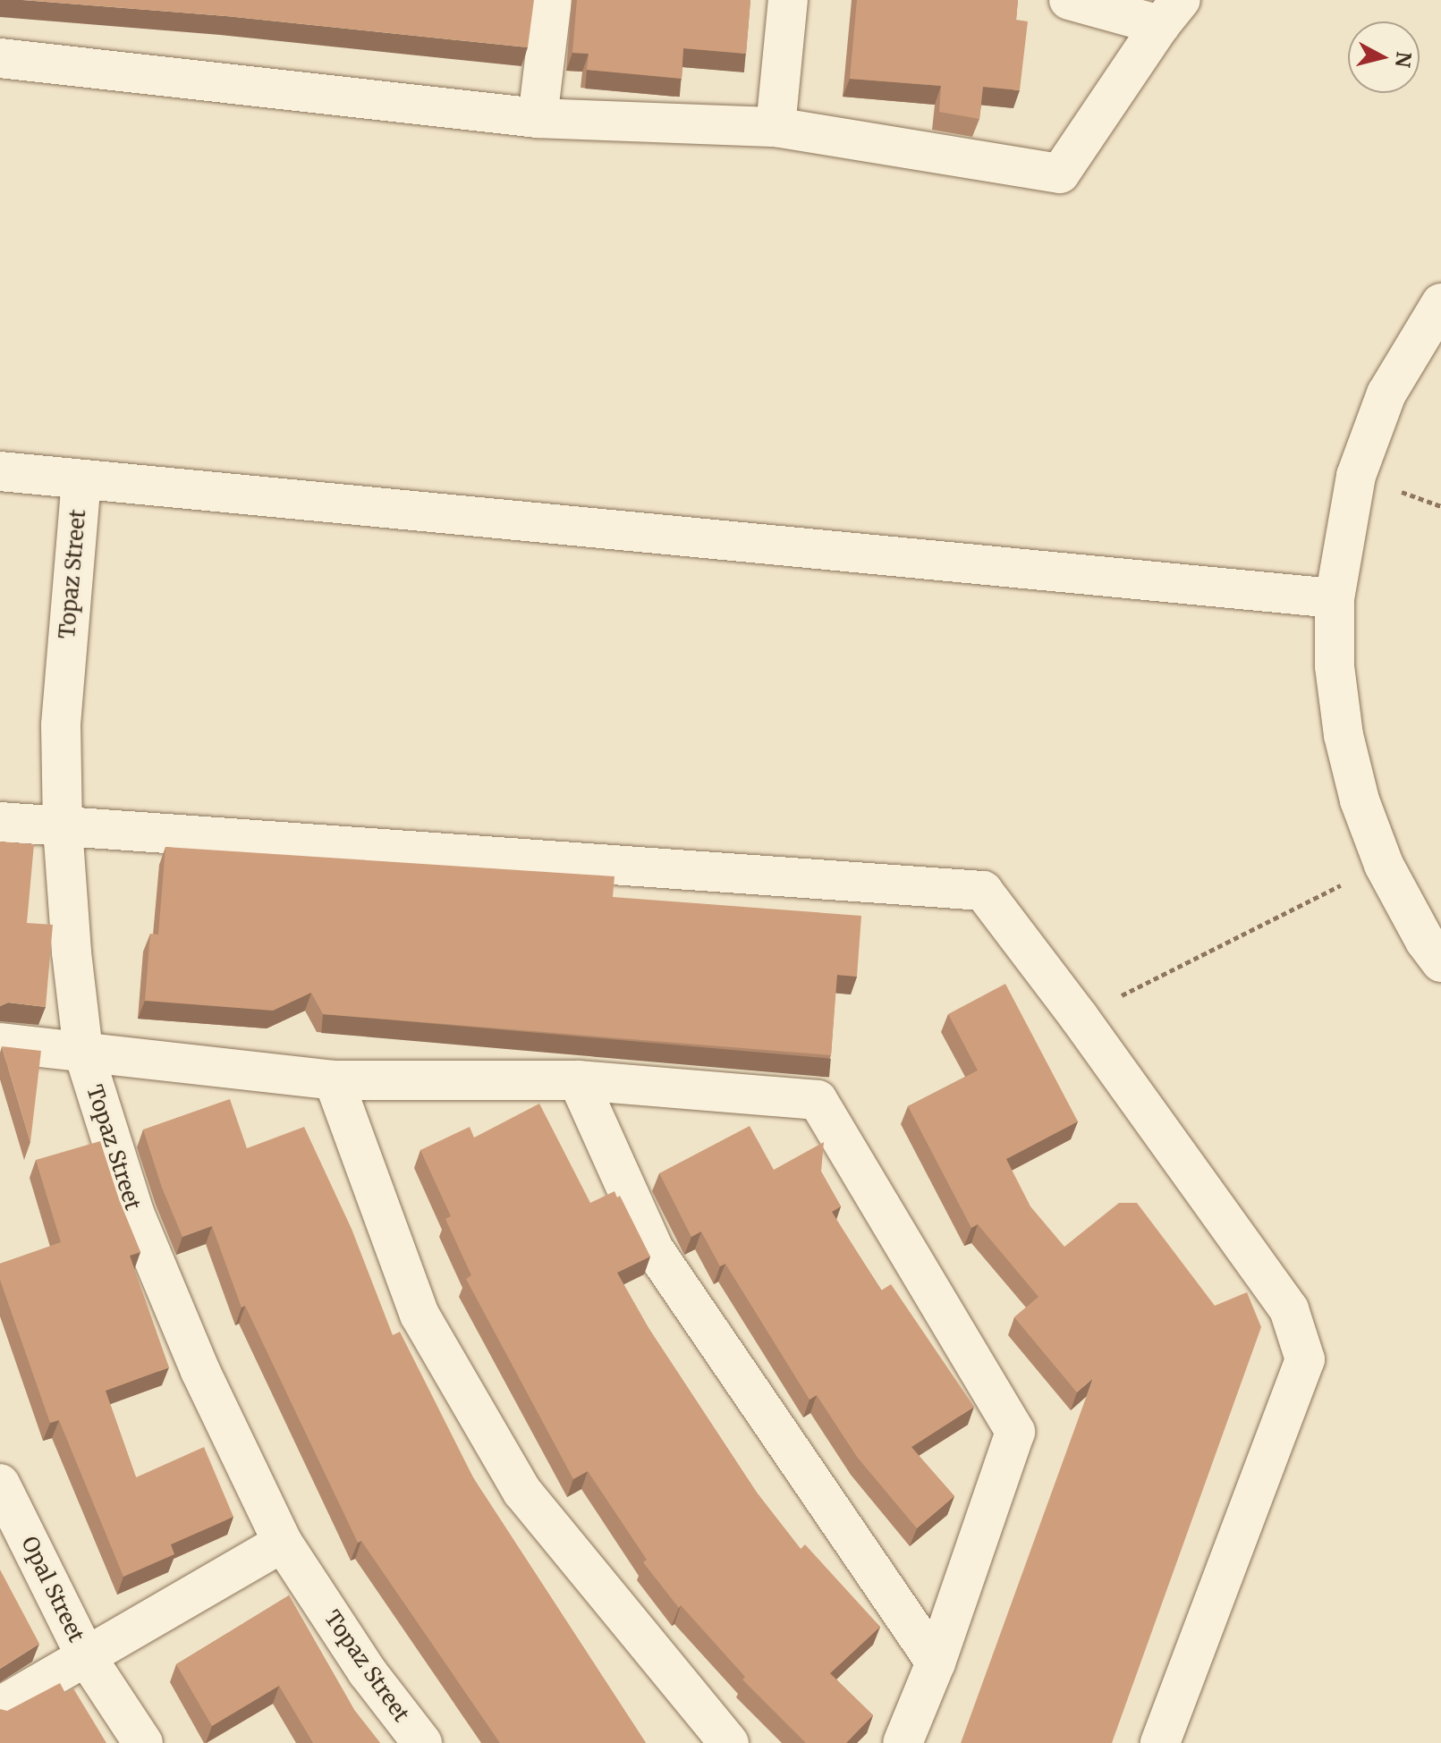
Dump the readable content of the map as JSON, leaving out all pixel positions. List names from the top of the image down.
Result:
{
  "streets": {
    "street": ["Topaz Street", "Opal Street"]
  },
  "north": "right"
}
